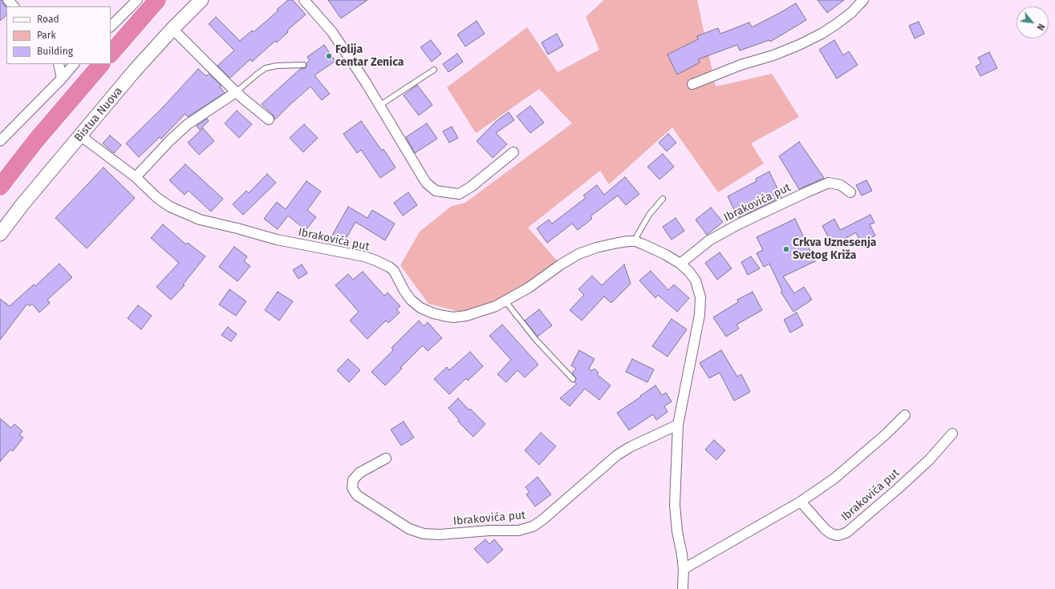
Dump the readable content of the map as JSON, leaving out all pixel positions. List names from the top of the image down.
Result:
{
  "streets": {
    "street": ["Bistua Nuova", "Ibrakovića put"]
  },
  "crossings": [
    ["Bistua Nuova", "Ibrakovića put"]
  ],
  "places": ["Folija centar Zenica", "Crkva Uznesenja Svetog Križa"],
  "legend": ["Road", "Park", "Building"],
  "north": "bottom right"
}
